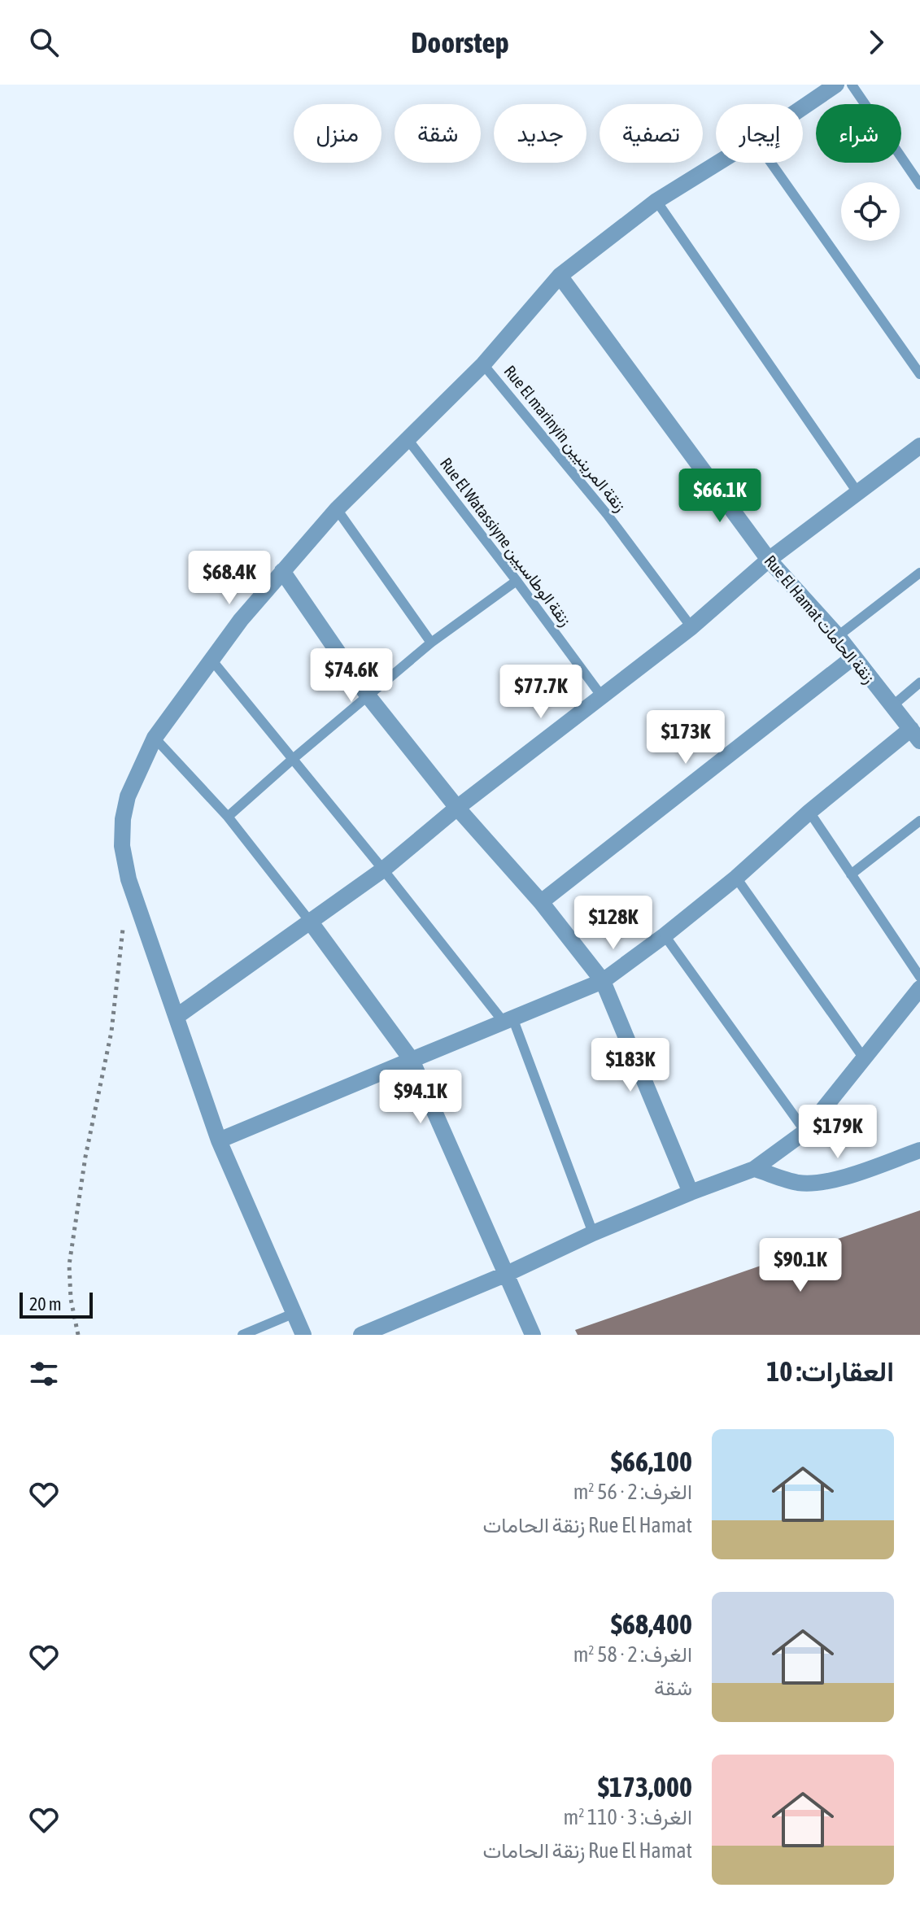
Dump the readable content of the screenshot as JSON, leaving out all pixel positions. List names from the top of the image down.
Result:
{
  "streets": {
    "street": ["Rue El Hamat زنقة الحامات"],
    "lane": ["Rue El marinyin زنقة المرينيين", "Rue El Watassiyne زنقة الوطاسيين"]
  },
  "scale_bar": "20 m",
  "page": {
    "header": "Doorstep",
    "chip": [
      "شراء",
      "إيجار",
      "تصفية",
      "جديد",
      "شقة",
      "منزل"
    ],
    "price": [
      "$66.1K",
      "$68.4K",
      "$74.6K",
      "$77.7K",
      "$173K",
      "$128K",
      "$183K",
      "$94.1K",
      "$179K",
      "$90.1K"
    ],
    "scale": "20 m",
    "heading": "العقارات: 10",
    "list": [
      {
        "name": "$66,100",
        "note": "الغرف: 2 · 56 m² · Rue El Hamat زنقة الحامات"
      },
      {
        "name": "$68,400",
        "note": "الغرف: 2 · 58 m² · شقة"
      },
      {
        "name": "$173,000",
        "note": "الغرف: 3 · 110 m² · Rue El Hamat زنقة الحامات"
      }
    ]
  }
}
